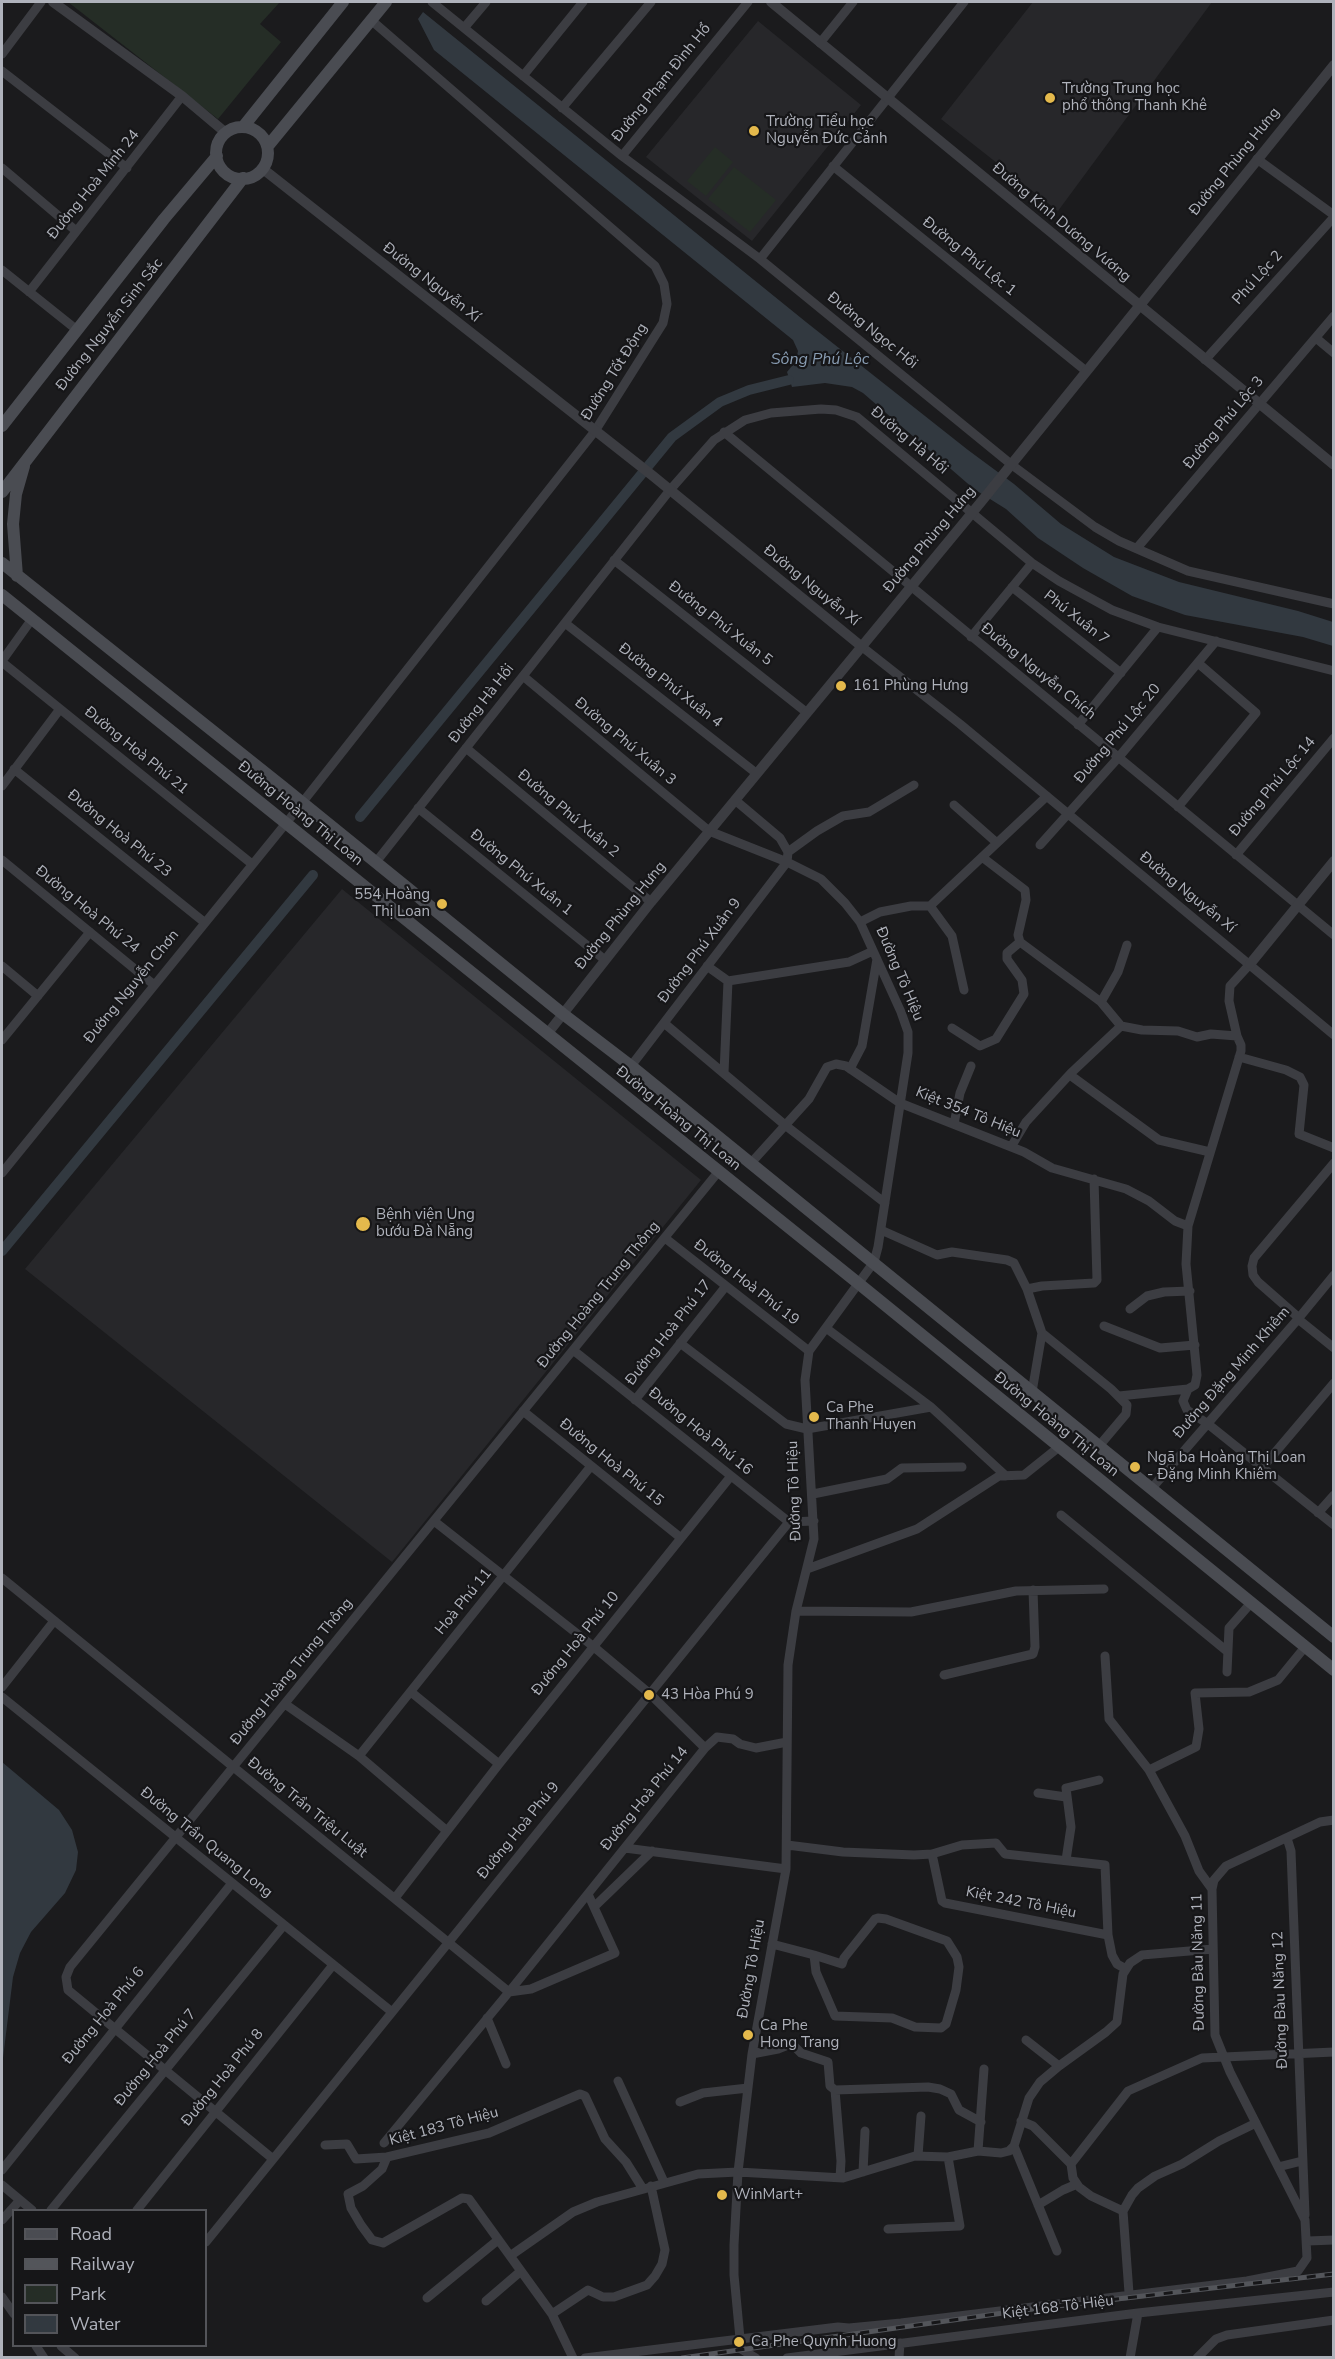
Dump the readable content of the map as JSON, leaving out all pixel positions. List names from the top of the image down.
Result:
{
  "streets": {
    "main road": ["Đường Nguyễn Sinh Sắc", "Đường Hoàng Thị Loan"],
    "street": [
      "Đường Phạm Đình Hổ",
      "Đường Phùng Hưng",
      "Đường Hoà Minh 24",
      "Đường Kinh Dương Vương",
      "Đường Phú Lộc 1",
      "Phú Lộc 2",
      "Đường Nguyễn Xí",
      "Đường Ngọc Hồi",
      "Đường Tốt Động",
      "Đường Phú Lộc 3",
      "Đường Hà Hồi",
      "Phú Xuân 7",
      "Đường Phú Xuân 5",
      "Đường Nguyễn Chích",
      "Đường Phú Xuân 4",
      "Đường Phú Lộc 20",
      "Đường Phú Xuân 3",
      "Đường Hoà Phú 21",
      "Đường Phú Lộc 14",
      "Đường Phú Xuân 2",
      "Đường Hoà Phú 23",
      "Đường Phú Xuân 1",
      "Đường Hoà Phú 24",
      "Đường Phú Xuân 9",
      "Đường Tô Hiệu",
      "Đường Nguyễn Chơn",
      "Kiệt 354 Tô Hiệu",
      "Đường Hoà Phú 19",
      "Đường Hoàng Trung Thông",
      "Đường Hoà Phú 17",
      "Đường Đặng Minh Khiêm",
      "Đường Hoà Phú 16",
      "Đường Hoà Phú 15",
      "Hoà Phú 11",
      "Đường Hoà Phú 10",
      "Đường Hoà Phú 14",
      "Đường Trần Triệu Luật",
      "Đường Hoà Phú 9",
      "Đường Trần Quang Long",
      "Kiệt 242 Tô Hiệu",
      "Đường Bàu Năng 11",
      "Đường Bàu Năng 12",
      "Đường Hoà Phú 6",
      "Đường Hoà Phú 7",
      "Đường Hoà Phú 8",
      "Kiệt 183 Tô Hiệu",
      "Kiệt 168 Tô Hiệu"
    ]
  },
  "crossings": [
    ["Đường Phạm Đình Hổ", "Đường Ngọc Hồi"],
    ["Đường Phùng Hưng", "Đường Kinh Dương Vương"],
    ["Đường Phùng Hưng", "Đường Phú Lộc 1"],
    ["Đường Phùng Hưng", "Đường Nguyễn Xí"],
    ["Đường Phùng Hưng", "Đường Ngọc Hồi"],
    ["Đường Phùng Hưng", "Đường Hà Hồi"],
    ["Đường Phùng Hưng", "Đường Phú Xuân 5"],
    ["Đường Phùng Hưng", "Đường Nguyễn Chích"],
    ["Đường Phùng Hưng", "Đường Phú Xuân 4"],
    ["Đường Phùng Hưng", "Đường Phú Xuân 3"],
    ["Đường Phùng Hưng", "Đường Hoàng Thị Loan"],
    ["Đường Phùng Hưng", "Đường Phú Xuân 2"],
    ["Đường Phùng Hưng", "Đường Phú Xuân 1"],
    ["Đường Phùng Hưng", "Đường Tô Hiệu"],
    ["Đường Kinh Dương Vương", "Phú Lộc 2"],
    ["Đường Kinh Dương Vương", "Đường Phú Lộc 3"],
    ["Đường Nguyễn Xí", "Đường Nguyễn Sinh Sắc"],
    ["Đường Nguyễn Xí", "Đường Tốt Động"],
    ["Đường Nguyễn Xí", "Đường Hà Hồi"],
    ["Đường Nguyễn Xí", "Đường Phú Lộc 20"],
    ["Đường Ngọc Hồi", "Đường Phú Lộc 3"],
    ["Đường Tốt Động", "Đường Hoàng Thị Loan"],
    ["Đường Tốt Động", "Đường Nguyễn Chơn"],
    ["Đường Hà Hồi", "Đường Phú Xuân 5"],
    ["Đường Hà Hồi", "Đường Nguyễn Chích"],
    ["Đường Hà Hồi", "Đường Phú Xuân 4"],
    ["Đường Hà Hồi", "Đường Phú Lộc 20"],
    ["Đường Hà Hồi", "Đường Phú Xuân 3"],
    ["Đường Hà Hồi", "Đường Hoàng Thị Loan"],
    ["Đường Hà Hồi", "Đường Phú Xuân 2"],
    ["Đường Hà Hồi", "Đường Phú Xuân 1"],
    ["Đường Nguyễn Chích", "Đường Phú Lộc 20"],
    ["Đường Nguyễn Chích", "Đường Phú Lộc 14"],
    ["Đường Phú Xuân 3", "Đường Tô Hiệu"],
    ["Đường Hoà Phú 21", "Đường Nguyễn Chơn"],
    ["Đường Hoàng Thị Loan", "Đường Phú Xuân 9"],
    ["Đường Hoàng Thị Loan", "Đường Tô Hiệu"],
    ["Đường Hoàng Thị Loan", "Đường Nguyễn Chơn"],
    ["Đường Hoàng Thị Loan", "Đường Hoàng Trung Thông"],
    ["Đường Hoàng Thị Loan", "Đường Đặng Minh Khiêm"],
    ["Đường Hoà Phú 23", "Đường Nguyễn Chơn"],
    ["Đường Hoà Phú 24", "Đường Nguyễn Chơn"],
    ["Đường Phú Xuân 9", "Đường Tô Hiệu"],
    ["Đường Tô Hiệu", "Kiệt 354 Tô Hiệu"],
    ["Đường Tô Hiệu", "Đường Hoà Phú 19"],
    ["Đường Hoà Phú 19", "Đường Hoàng Trung Thông"],
    ["Đường Hoà Phú 19", "Đường Hoà Phú 17"],
    ["Đường Hoàng Trung Thông", "Đường Hoà Phú 16"],
    ["Đường Hoàng Trung Thông", "Đường Hoà Phú 15"],
    ["Đường Hoàng Trung Thông", "Đường Hoà Phú 14"],
    ["Đường Hoàng Trung Thông", "Đường Trần Triệu Luật"],
    ["Đường Hoàng Trung Thông", "Đường Hoà Phú 9"],
    ["Đường Hoàng Trung Thông", "Đường Trần Quang Long"],
    ["Đường Hoàng Trung Thông", "Đường Hoà Phú 6"],
    ["Đường Hoàng Trung Thông", "Đường Hoà Phú 7"],
    ["Đường Hoàng Trung Thông", "Đường Hoà Phú 8"],
    ["Đường Hoà Phú 17", "Đường Hoà Phú 16"],
    ["Đường Hoà Phú 16", "Đường Hoà Phú 10"],
    ["Đường Hoà Phú 16", "Đường Hoà Phú 9"],
    ["Đường Hoà Phú 15", "Hoà Phú 11"],
    ["Đường Hoà Phú 15", "Đường Hoà Phú 10"],
    ["Hoà Phú 11", "Đường Hoà Phú 14"],
    ["Đường Hoà Phú 10", "Đường Hoà Phú 14"],
    ["Đường Hoà Phú 10", "Đường Trần Triệu Luật"],
    ["Đường Hoà Phú 14", "Đường Trần Triệu Luật"],
    ["Đường Hoà Phú 14", "Đường Hoà Phú 9"],
    ["Đường Trần Triệu Luật", "Đường Hoà Phú 9"],
    ["Đường Hoà Phú 9", "Đường Trần Quang Long"],
    ["Đường Trần Quang Long", "Đường Hoà Phú 6"],
    ["Đường Trần Quang Long", "Đường Hoà Phú 7"],
    ["Đường Trần Quang Long", "Đường Hoà Phú 8"],
    ["Đường Bàu Năng 11", "Đường Bàu Năng 12"]
  ],
  "water": ["Sông Phú Lộc"],
  "places": [
    "Trường Trung học phổ thông Thanh Khê",
    "Trường Tiểu học Nguyễn Đức Cảnh",
    "161 Phùng Hưng",
    "554 Hoàng Thị Loan",
    "Bệnh viện Ung bướu Đà Nẵng",
    "Ca Phe Thanh Huyen",
    "Ngã ba Hoàng Thị Loan - Đặng Minh Khiêm",
    "43 Hòa Phú 9",
    "Ca Phe Hong Trang",
    "WinMart+",
    "Ca Phe Quynh Huong"
  ],
  "legend": [
    "Road",
    "Railway",
    "Park",
    "Water"
  ]
}
